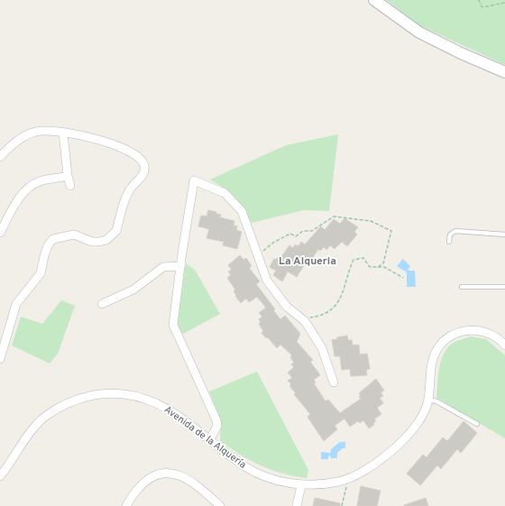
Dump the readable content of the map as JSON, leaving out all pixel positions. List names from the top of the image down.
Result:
{
  "streets": {
    "street": ["Avenida de la Alquería"]
  },
  "districts": ["La Alqueria"]
}
